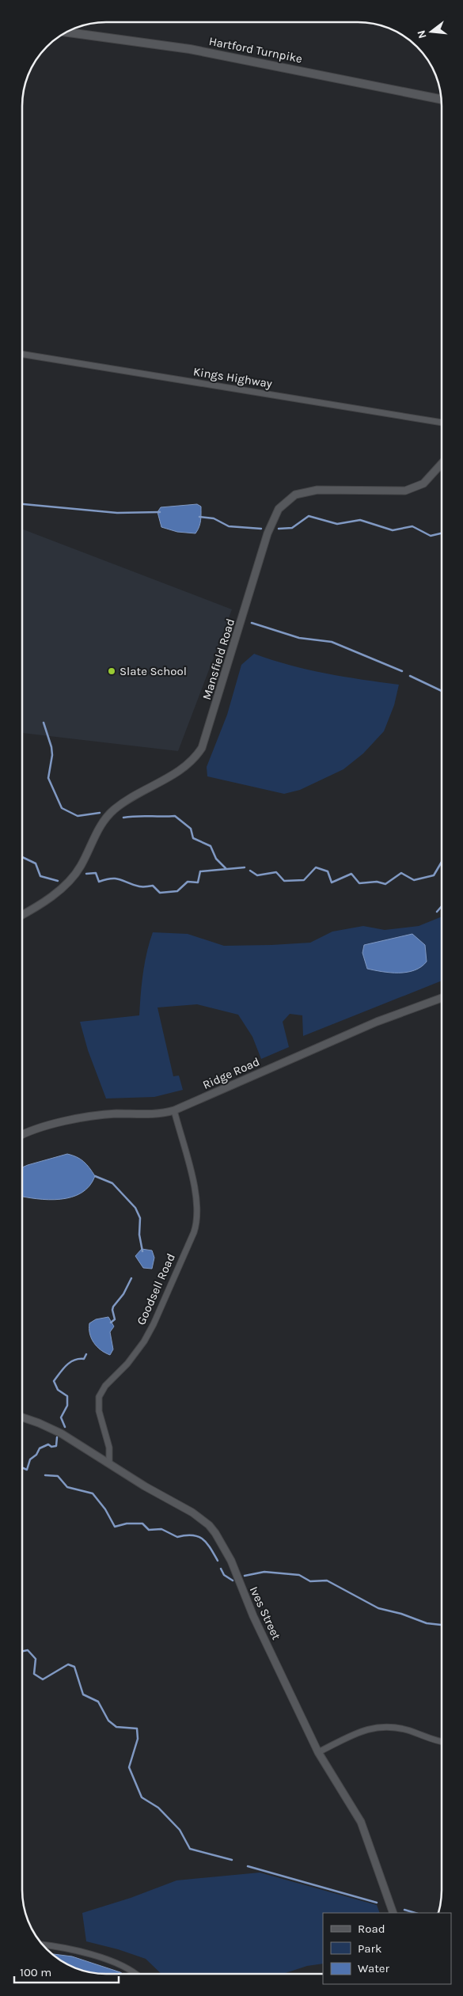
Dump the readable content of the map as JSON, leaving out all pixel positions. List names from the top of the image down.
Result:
{
  "streets": {
    "main road": ["Hartford Turnpike"],
    "street": [
      "Kings Highway",
      "Mansfield Road",
      "Ridge Road",
      "Goodsell Road",
      "Ives Street"
    ]
  },
  "crossings": [
    ["Ridge Road", "Goodsell Road"],
    ["Goodsell Road", "Ives Street"]
  ],
  "places": ["Slate School"],
  "legend": ["Road", "Park", "Water"],
  "scale_bar": "100 m",
  "north": "left"
}
